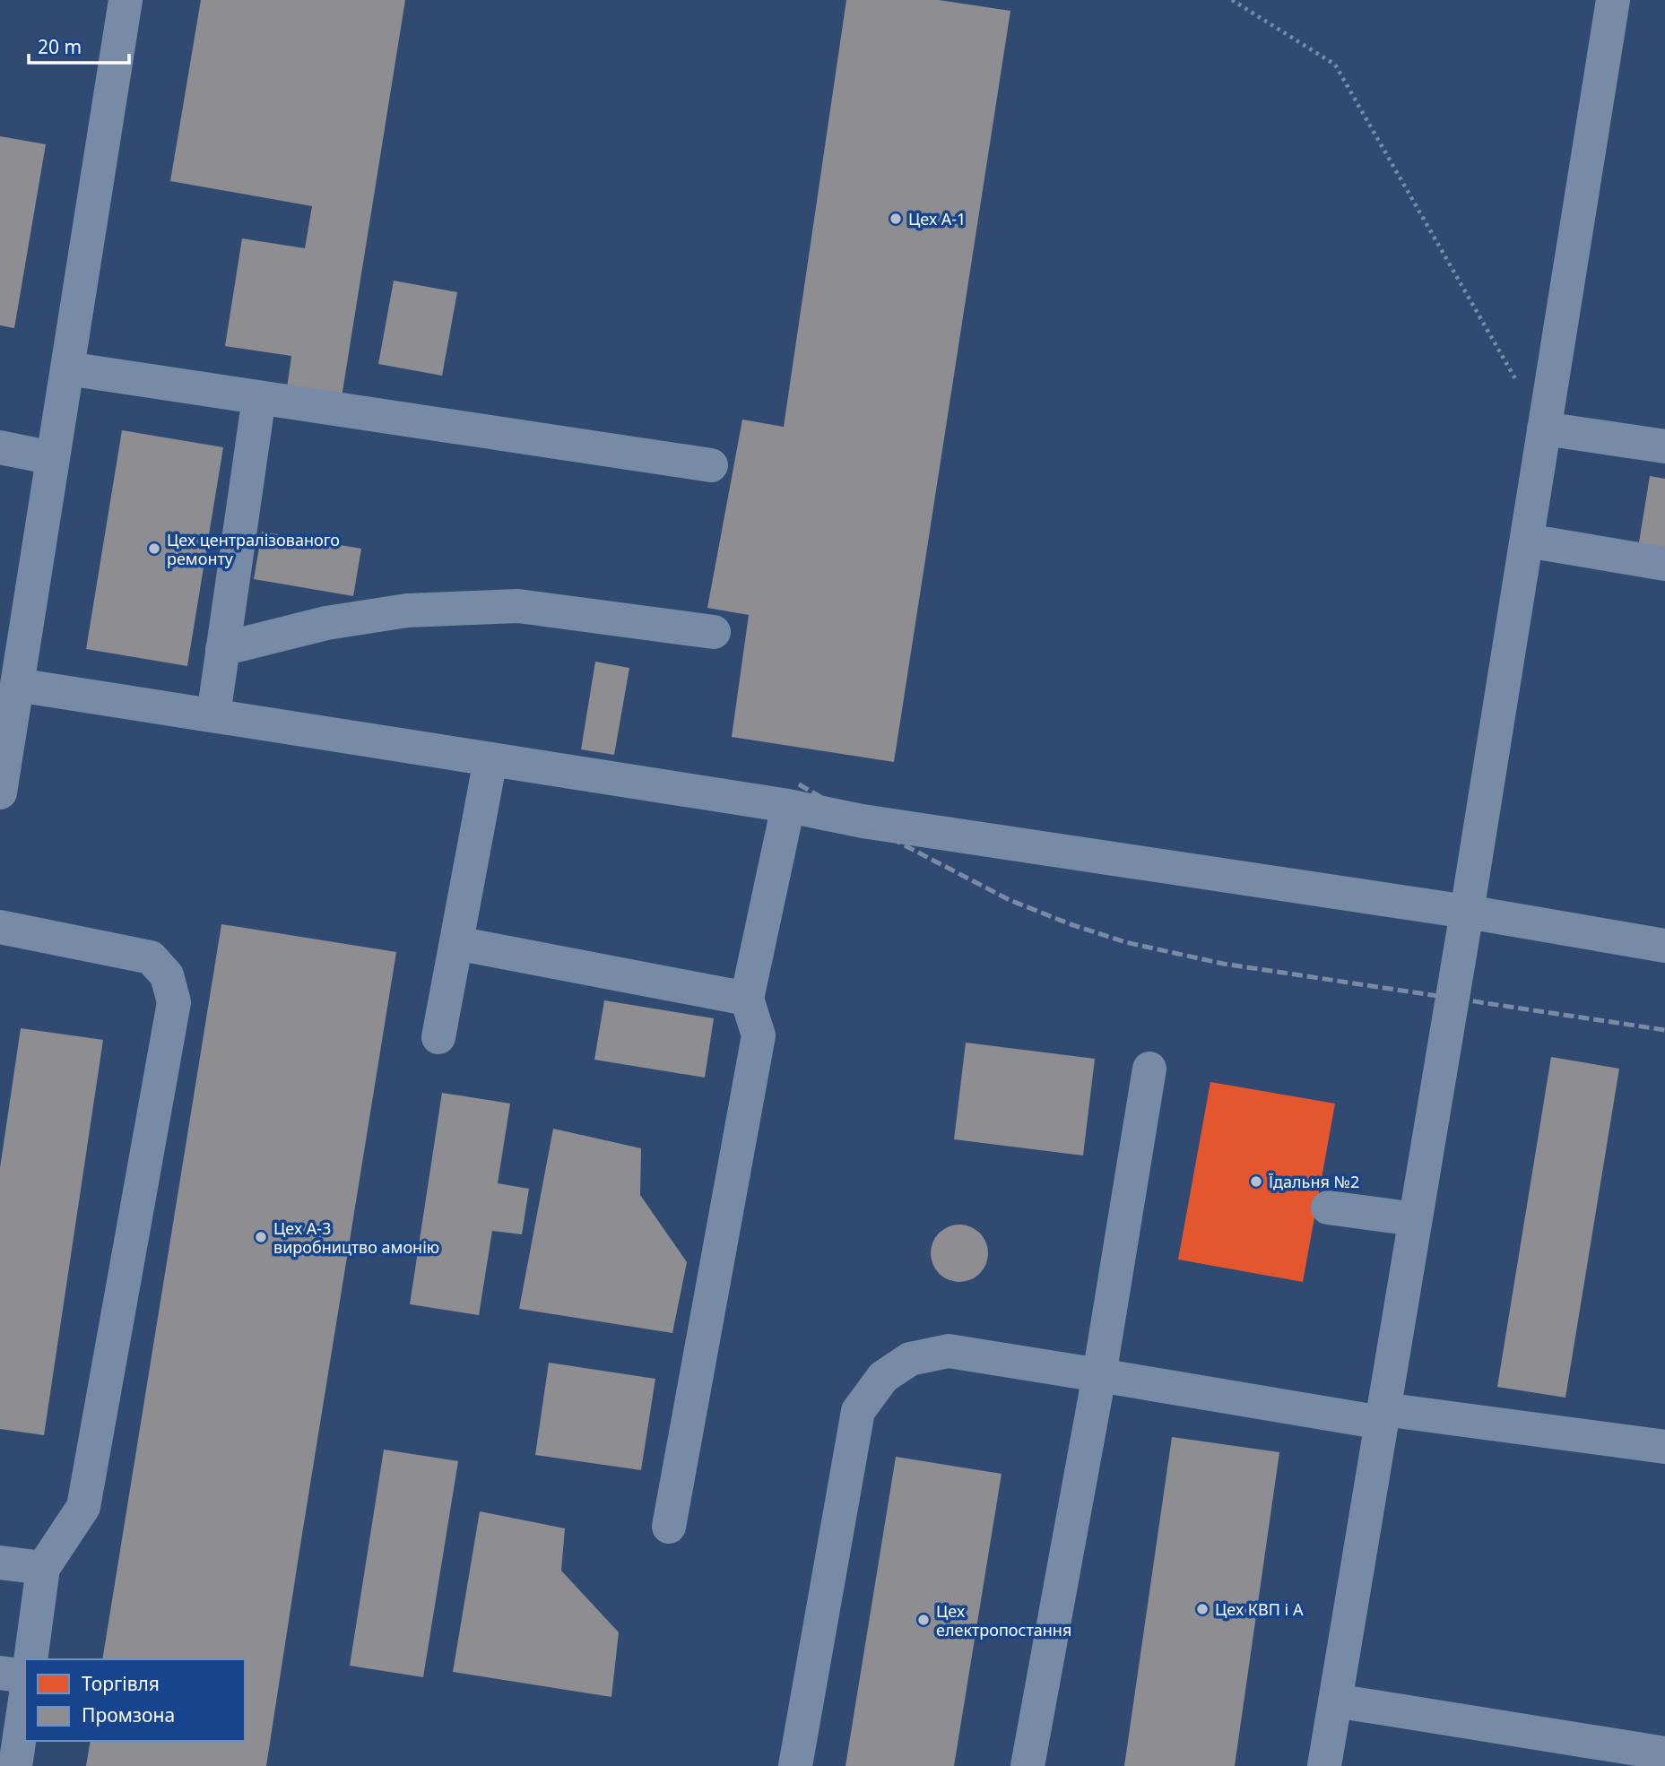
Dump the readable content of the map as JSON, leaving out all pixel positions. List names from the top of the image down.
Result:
{
  "places": [
    "Цех А-1",
    "Цех централізованого ремонту",
    "Їдальня №2",
    "Цех А-3 виробництво амонію",
    "Цех КВП і А",
    "Цех електропостання"
  ],
  "legend": ["Торгівля", "Промзона"],
  "scale_bar": "20 m"
}
